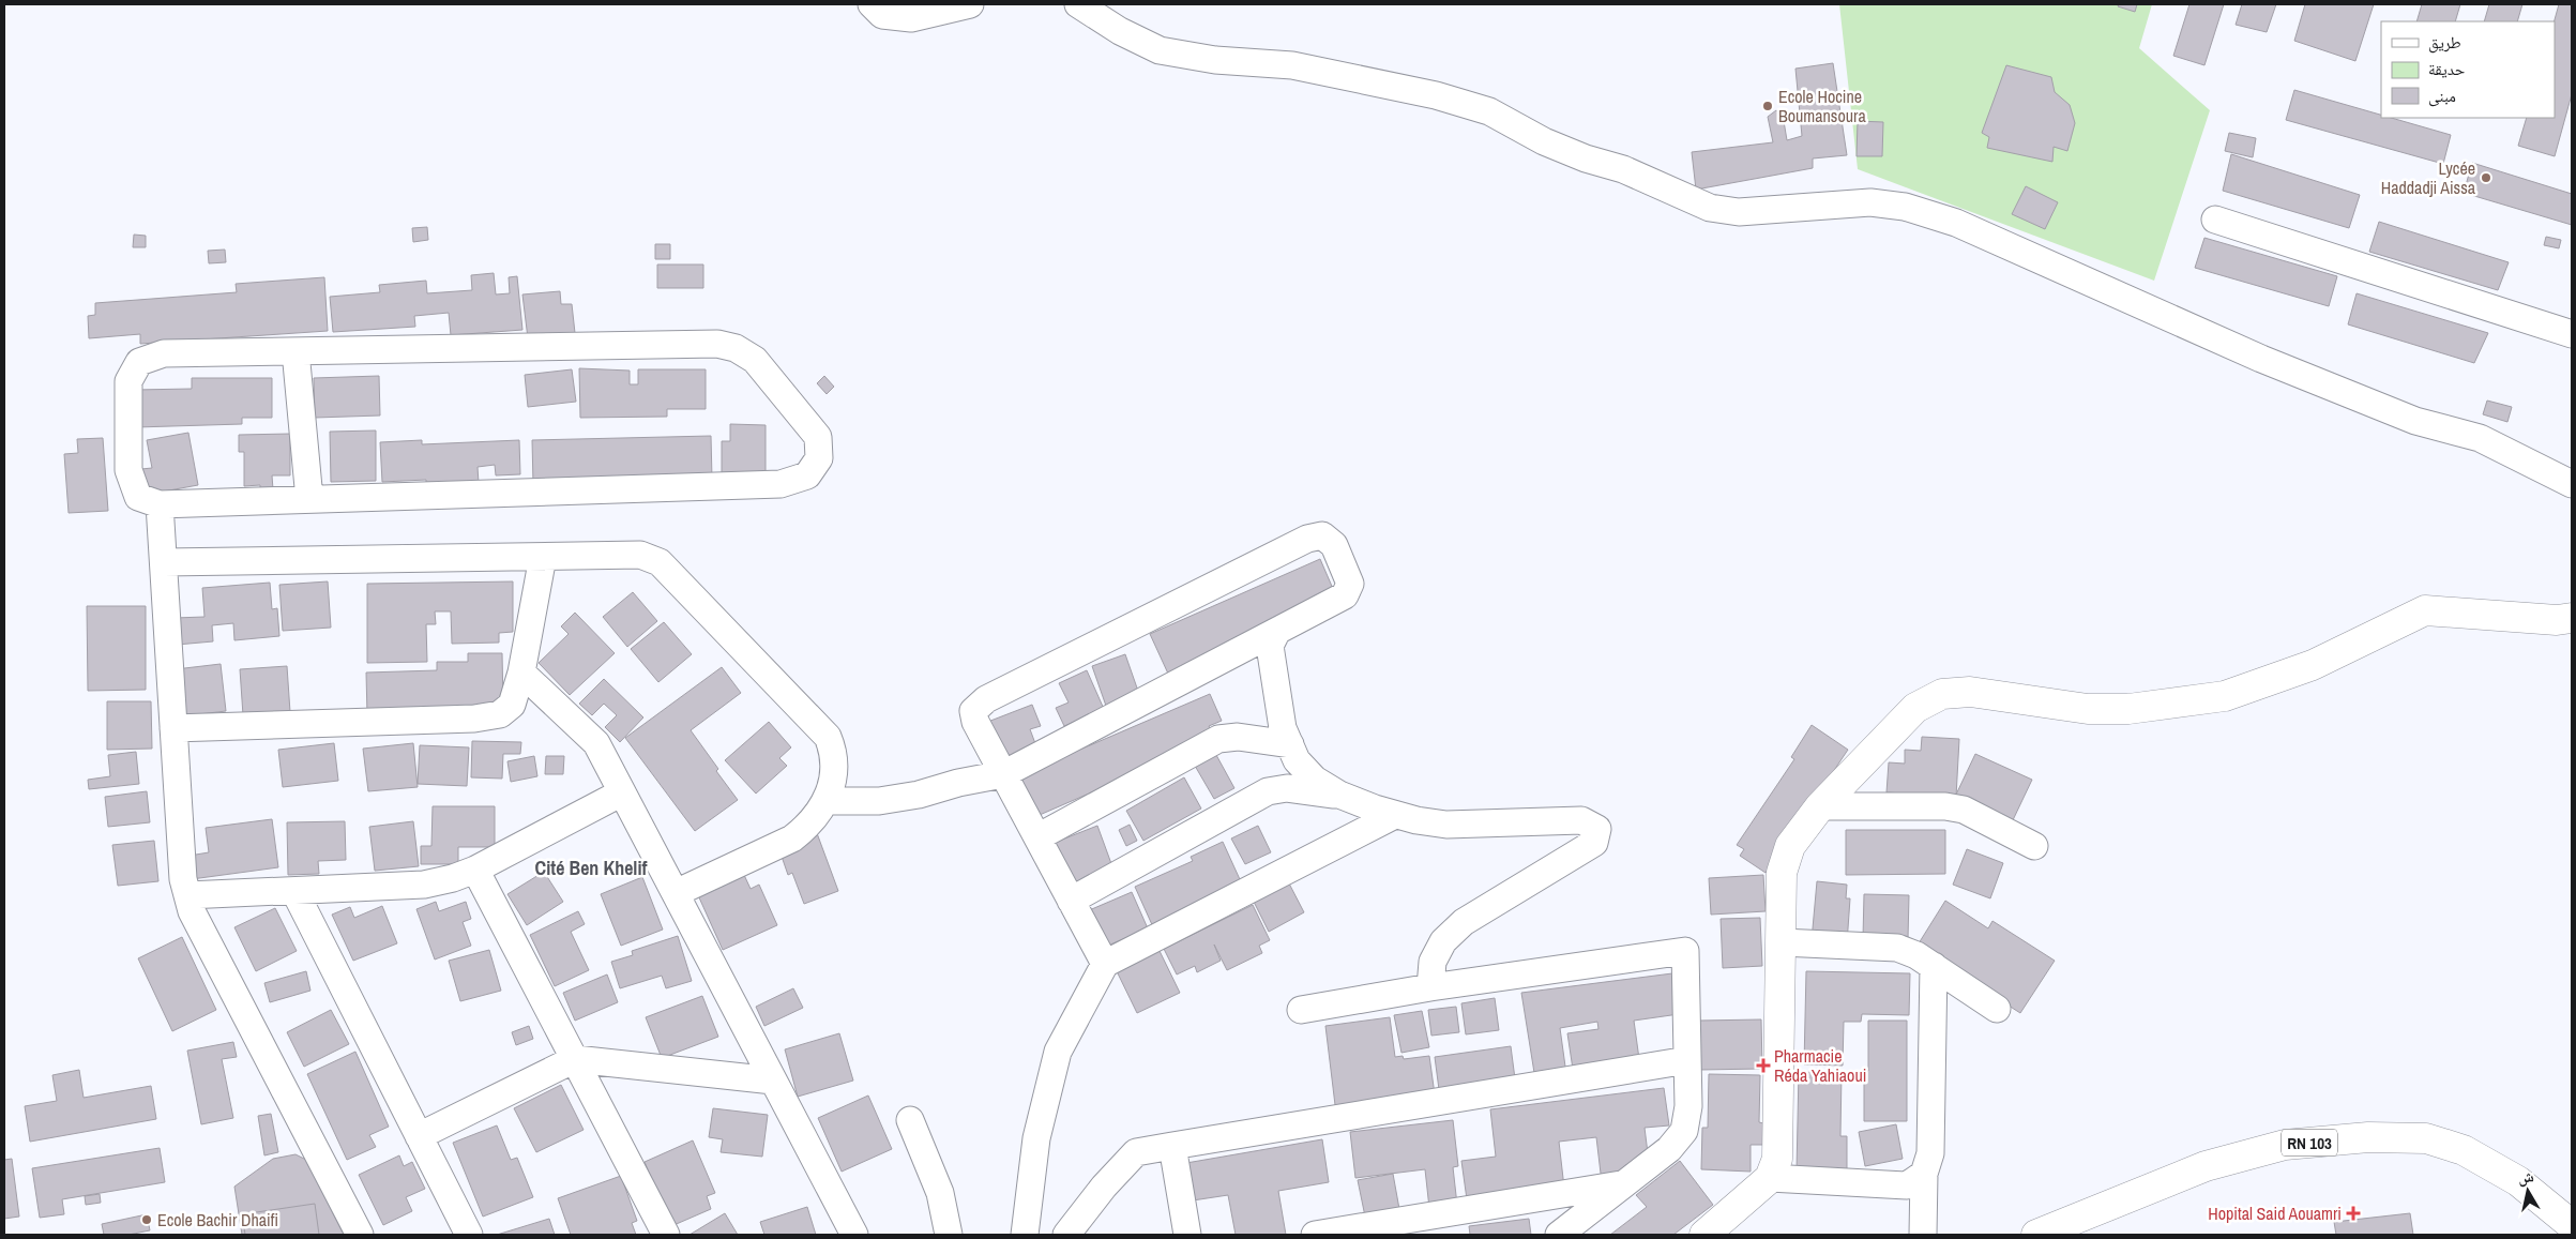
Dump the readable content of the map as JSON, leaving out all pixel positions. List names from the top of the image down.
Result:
{
  "streets": {
    "street": ["RN 103"]
  },
  "districts": ["Cité Ben Khelif"],
  "places": {
    "other": ["Ecole Hocine Boumansoura", "Lycée Haddadji Aissa", "Ecole Bachir Dhaifi"],
    "health": ["Pharmacie Réda Yahiaoui", "Hopital Said Aouamri"]
  },
  "legend": ["طريق", "حديقة", "مبنى"],
  "north": "top"
}
